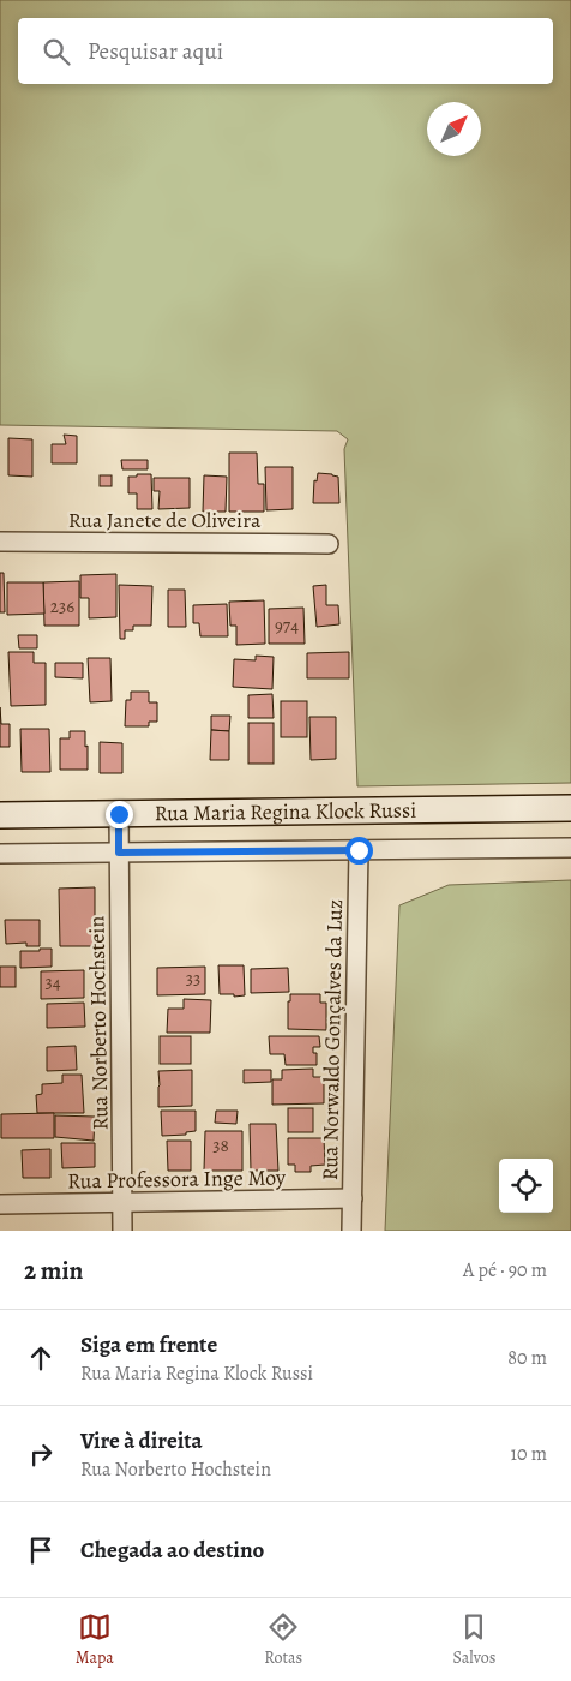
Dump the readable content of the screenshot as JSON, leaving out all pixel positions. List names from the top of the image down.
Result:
{
  "streets": {
    "street": [
      "Rua Janete de Oliveira",
      "Rua Maria Regina Klock Russi",
      "Rua Norberto Hochstein",
      "Rua Norwaldo Gonçalves da Luz",
      "Rua Professora Inge Moy"
    ]
  },
  "crossings": [
    ["Rua Maria Regina Klock Russi", "Rua Norberto Hochstein"],
    ["Rua Maria Regina Klock Russi", "Rua Norwaldo Gonçalves da Luz"],
    ["Rua Norberto Hochstein", "Rua Professora Inge Moy"],
    ["Rua Norwaldo Gonçalves da Luz", "Rua Professora Inge Moy"]
  ],
  "house_numbers": [
    "236",
    "974",
    "33",
    "34",
    "38"
  ],
  "north": "top right",
  "page": {
    "search": "Pesquisar aqui",
    "heading": ["2 min", "A pé · 90 m"],
    "list": [
      ["Siga em frente", "Rua Maria Regina Klock Russi", "80 m"],
      ["Vire à direita", "Rua Norberto Hochstein", "10 m"],
      "Chegada ao destino"
    ],
    "nav": ["Mapa", "Rotas", "Salvos"]
  }
}
